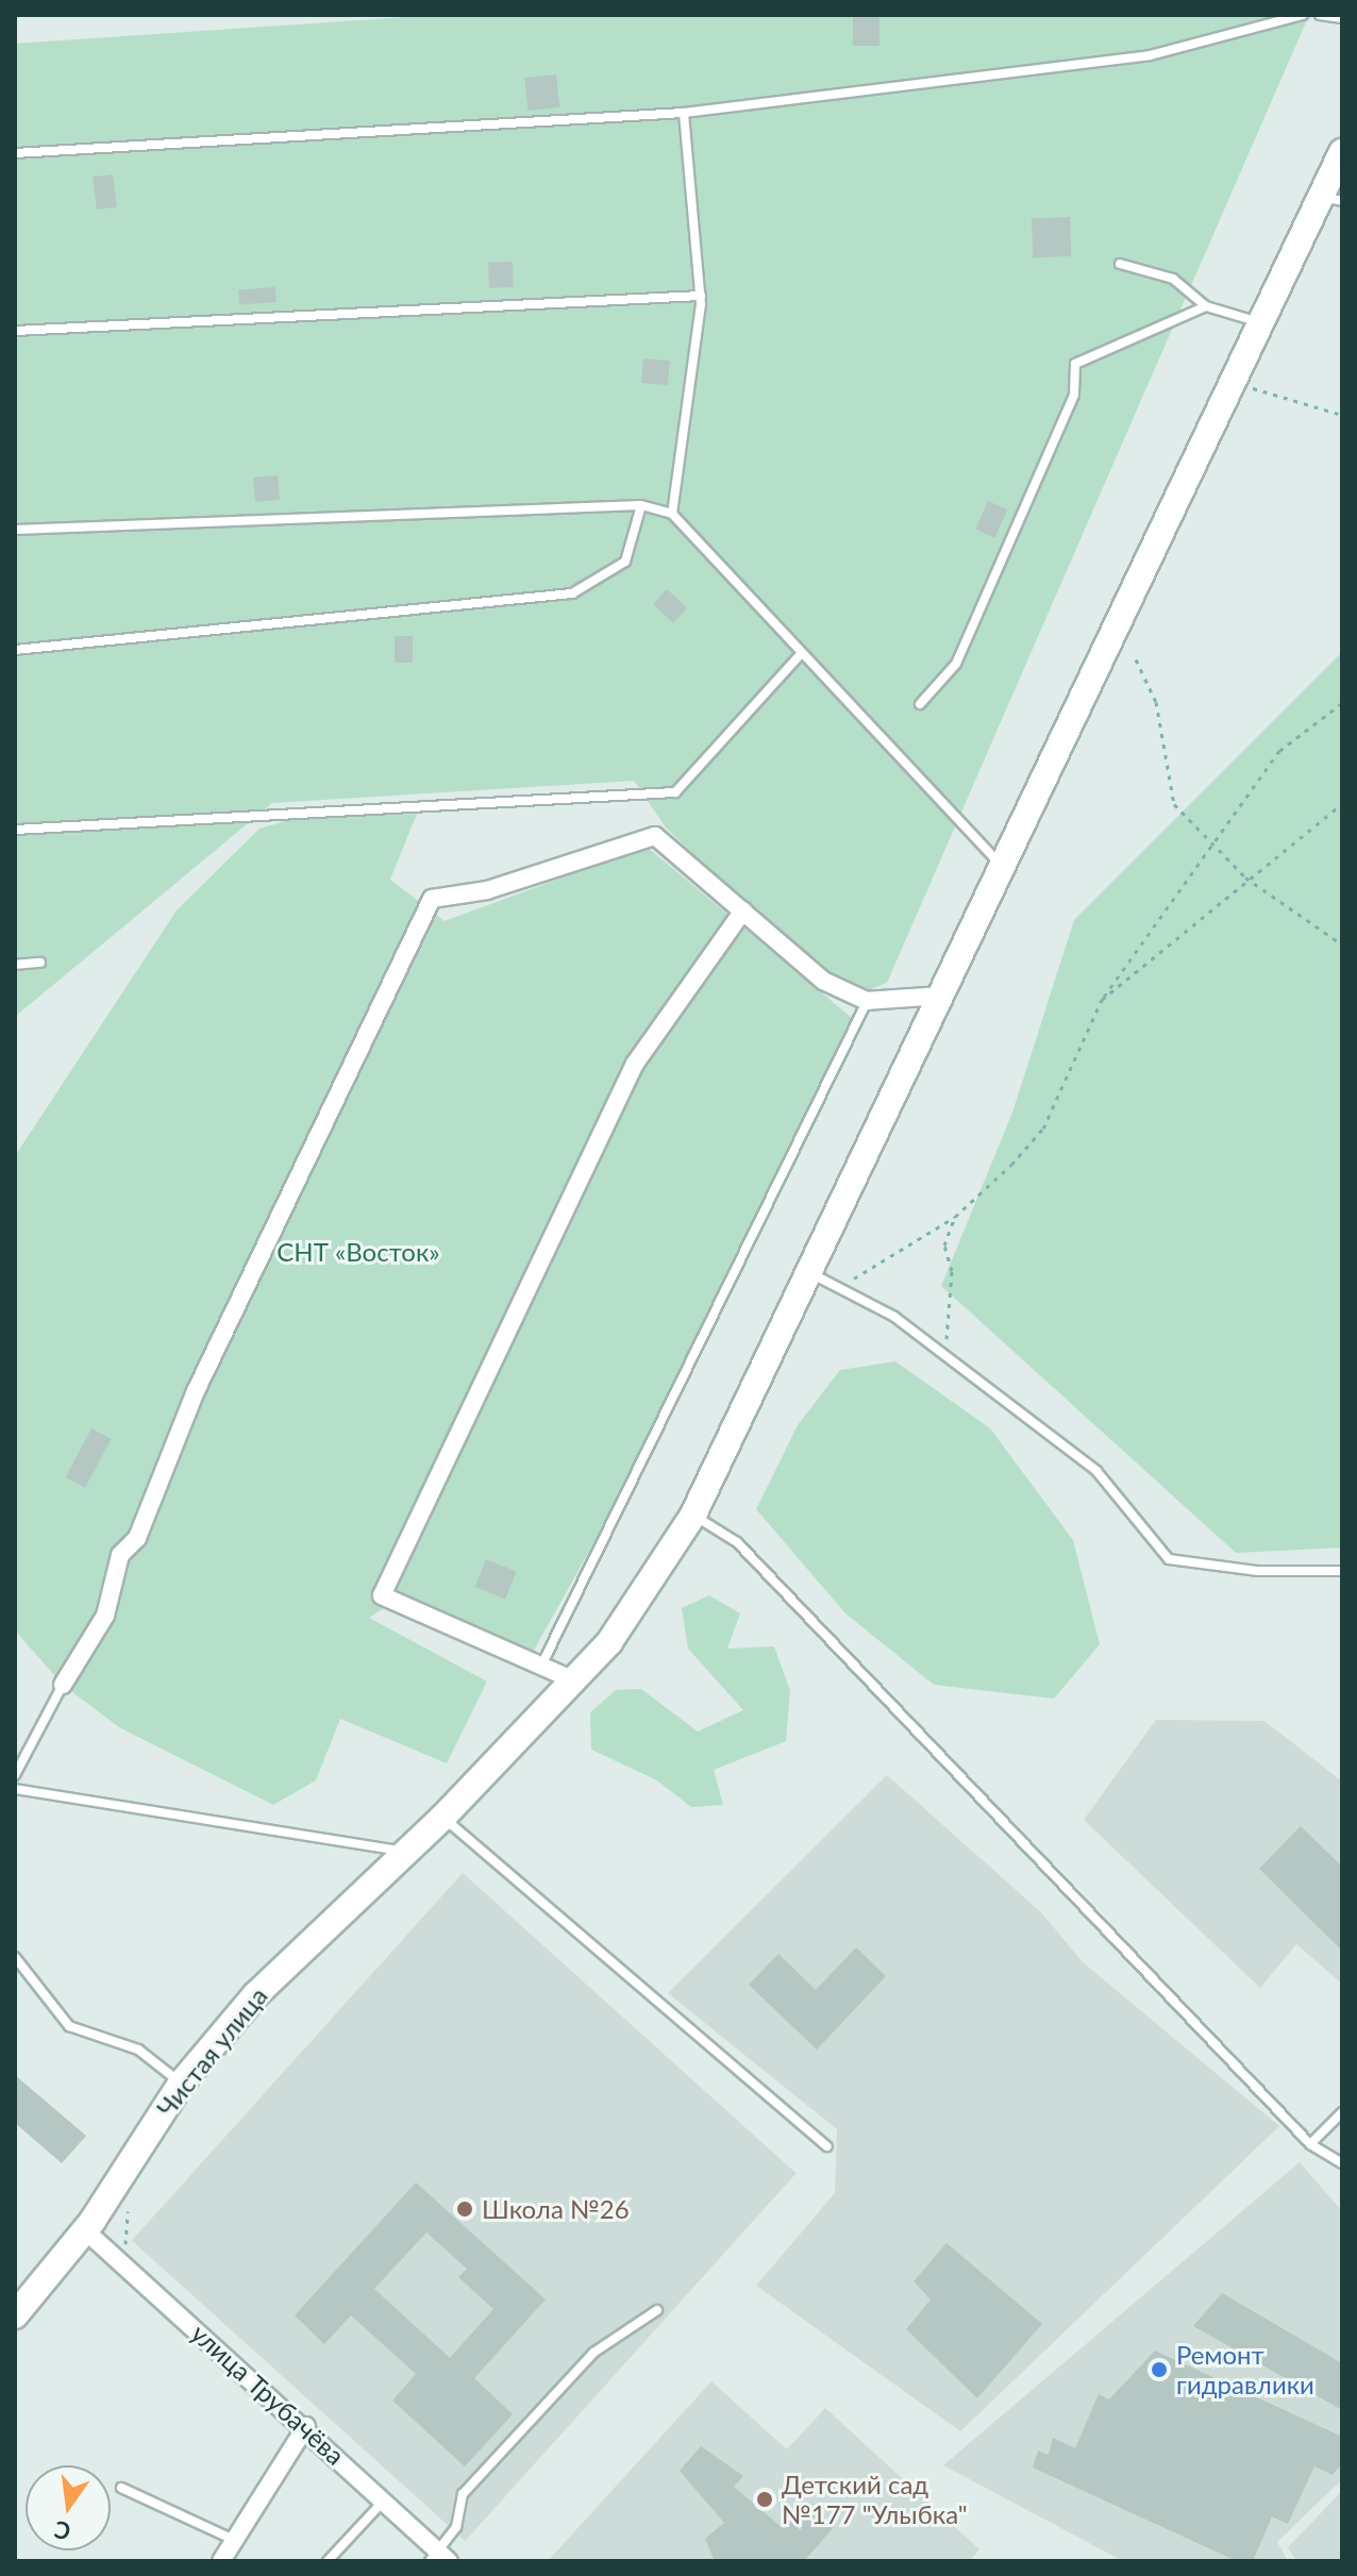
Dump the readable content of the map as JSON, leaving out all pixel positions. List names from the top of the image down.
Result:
{
  "streets": {
    "main road": ["Чистая улица"],
    "street": ["улица Трубачёва"]
  },
  "crossings": [
    ["Чистая улица", "улица Трубачёва"]
  ],
  "parks": ["СНТ «Восток»"],
  "places": ["Школа №26", "Ремонт гидравлики", "Детский сад №177 \"Улыбка\""],
  "north": "bottom"
}
